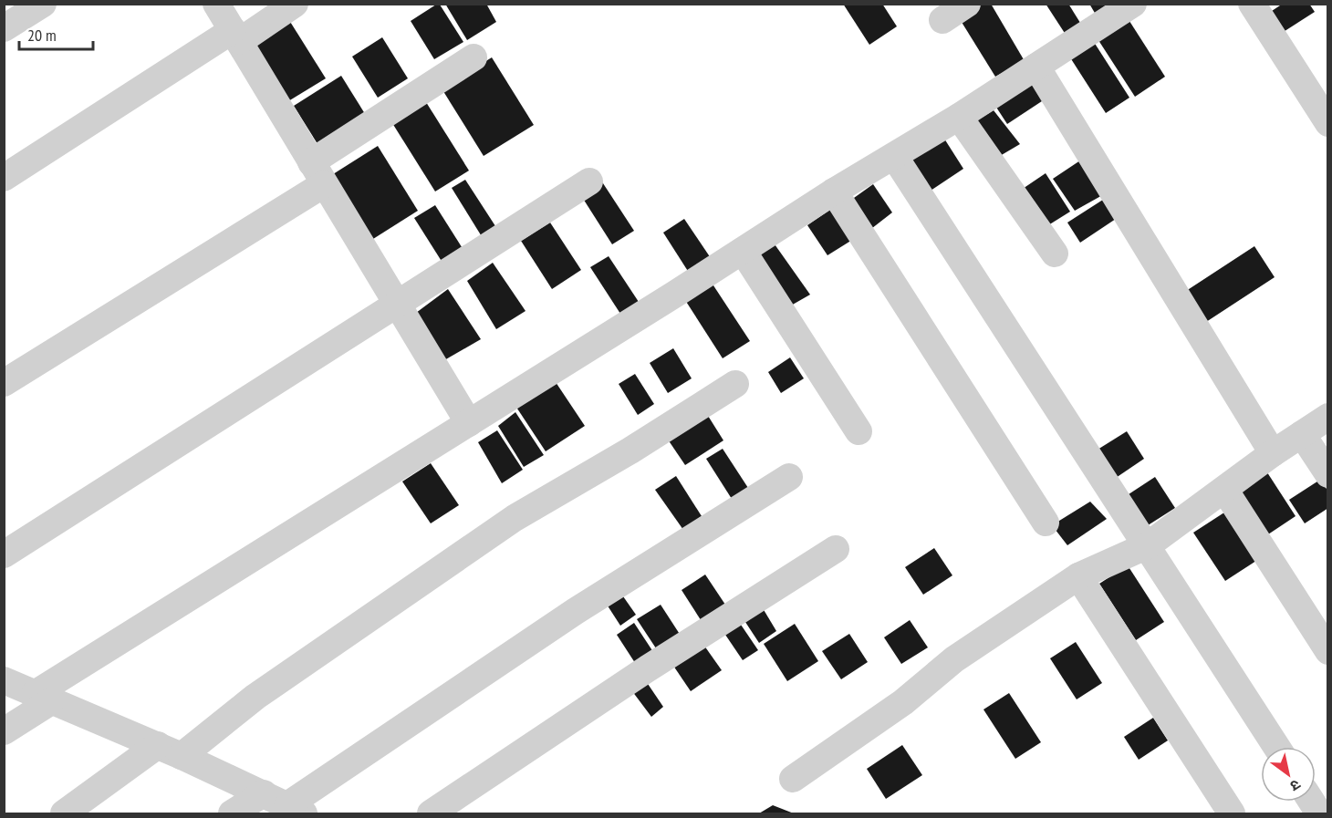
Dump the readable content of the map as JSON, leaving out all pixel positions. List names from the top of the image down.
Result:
{
  "scale_bar": "20 m",
  "north": "bottom right"
}
